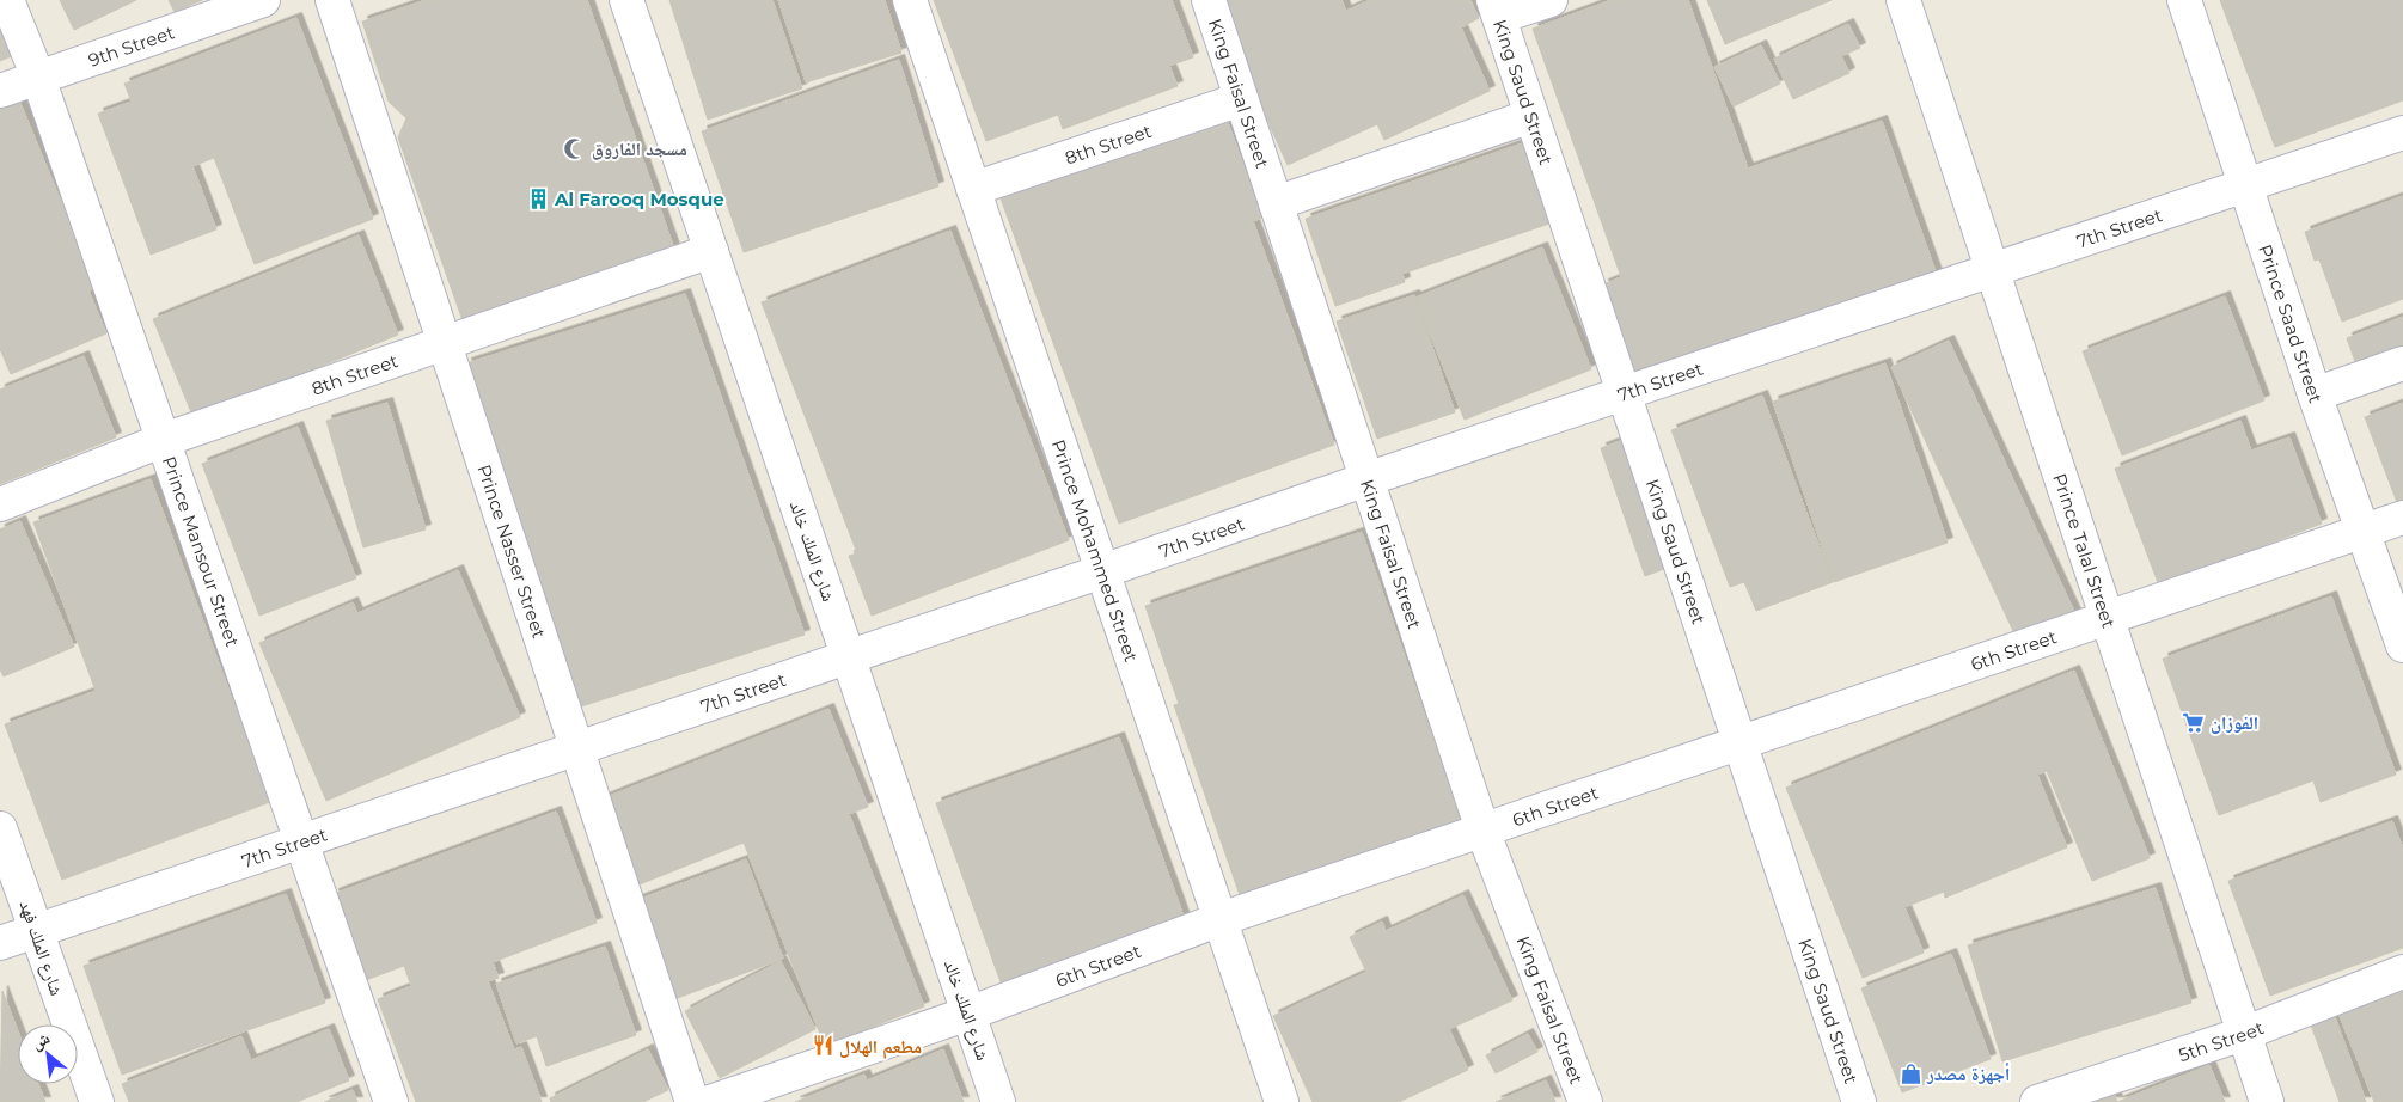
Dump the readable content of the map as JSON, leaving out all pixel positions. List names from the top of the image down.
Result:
{
  "streets": {
    "street": [
      "9th Street",
      "King Saud Street",
      "King Faisal Street",
      "8th Street",
      "7th Street",
      "Prince Saad Street",
      "Prince Mansour Street",
      "Prince Nasser Street",
      "شارع الملك خالد",
      "Prince Mohammed Street",
      "Prince Talal Street",
      "6th Street",
      "شارع الملك فهد",
      "5th Street"
    ]
  },
  "crossings": [
    ["9th Street", "Prince Mansour Street"],
    ["King Saud Street", "7th Street"],
    ["King Saud Street", "6th Street"],
    ["King Faisal Street", "8th Street"],
    ["King Faisal Street", "7th Street"],
    ["King Faisal Street", "6th Street"],
    ["8th Street", "Prince Mansour Street"],
    ["8th Street", "Prince Nasser Street"],
    ["8th Street", "شارع الملك خالد"],
    ["8th Street", "Prince Mohammed Street"],
    ["7th Street", "Prince Saad Street"],
    ["7th Street", "Prince Mansour Street"],
    ["7th Street", "Prince Nasser Street"],
    ["7th Street", "شارع الملك خالد"],
    ["7th Street", "Prince Mohammed Street"],
    ["7th Street", "Prince Talal Street"],
    ["7th Street", "شارع الملك فهد"],
    ["Prince Saad Street", "6th Street"],
    ["شارع الملك خالد", "6th Street"],
    ["Prince Mohammed Street", "6th Street"],
    ["Prince Talal Street", "6th Street"],
    ["Prince Talal Street", "5th Street"]
  ],
  "places": {
    "mosque": ["مسجد الفاروق"],
    "building": ["Al Farooq Mosque"],
    "supermarket": ["الفوزان"],
    "restaurant": ["مطعم الهلال"],
    "shop": ["أجهزة مصدر"]
  },
  "north": "top left"
}
